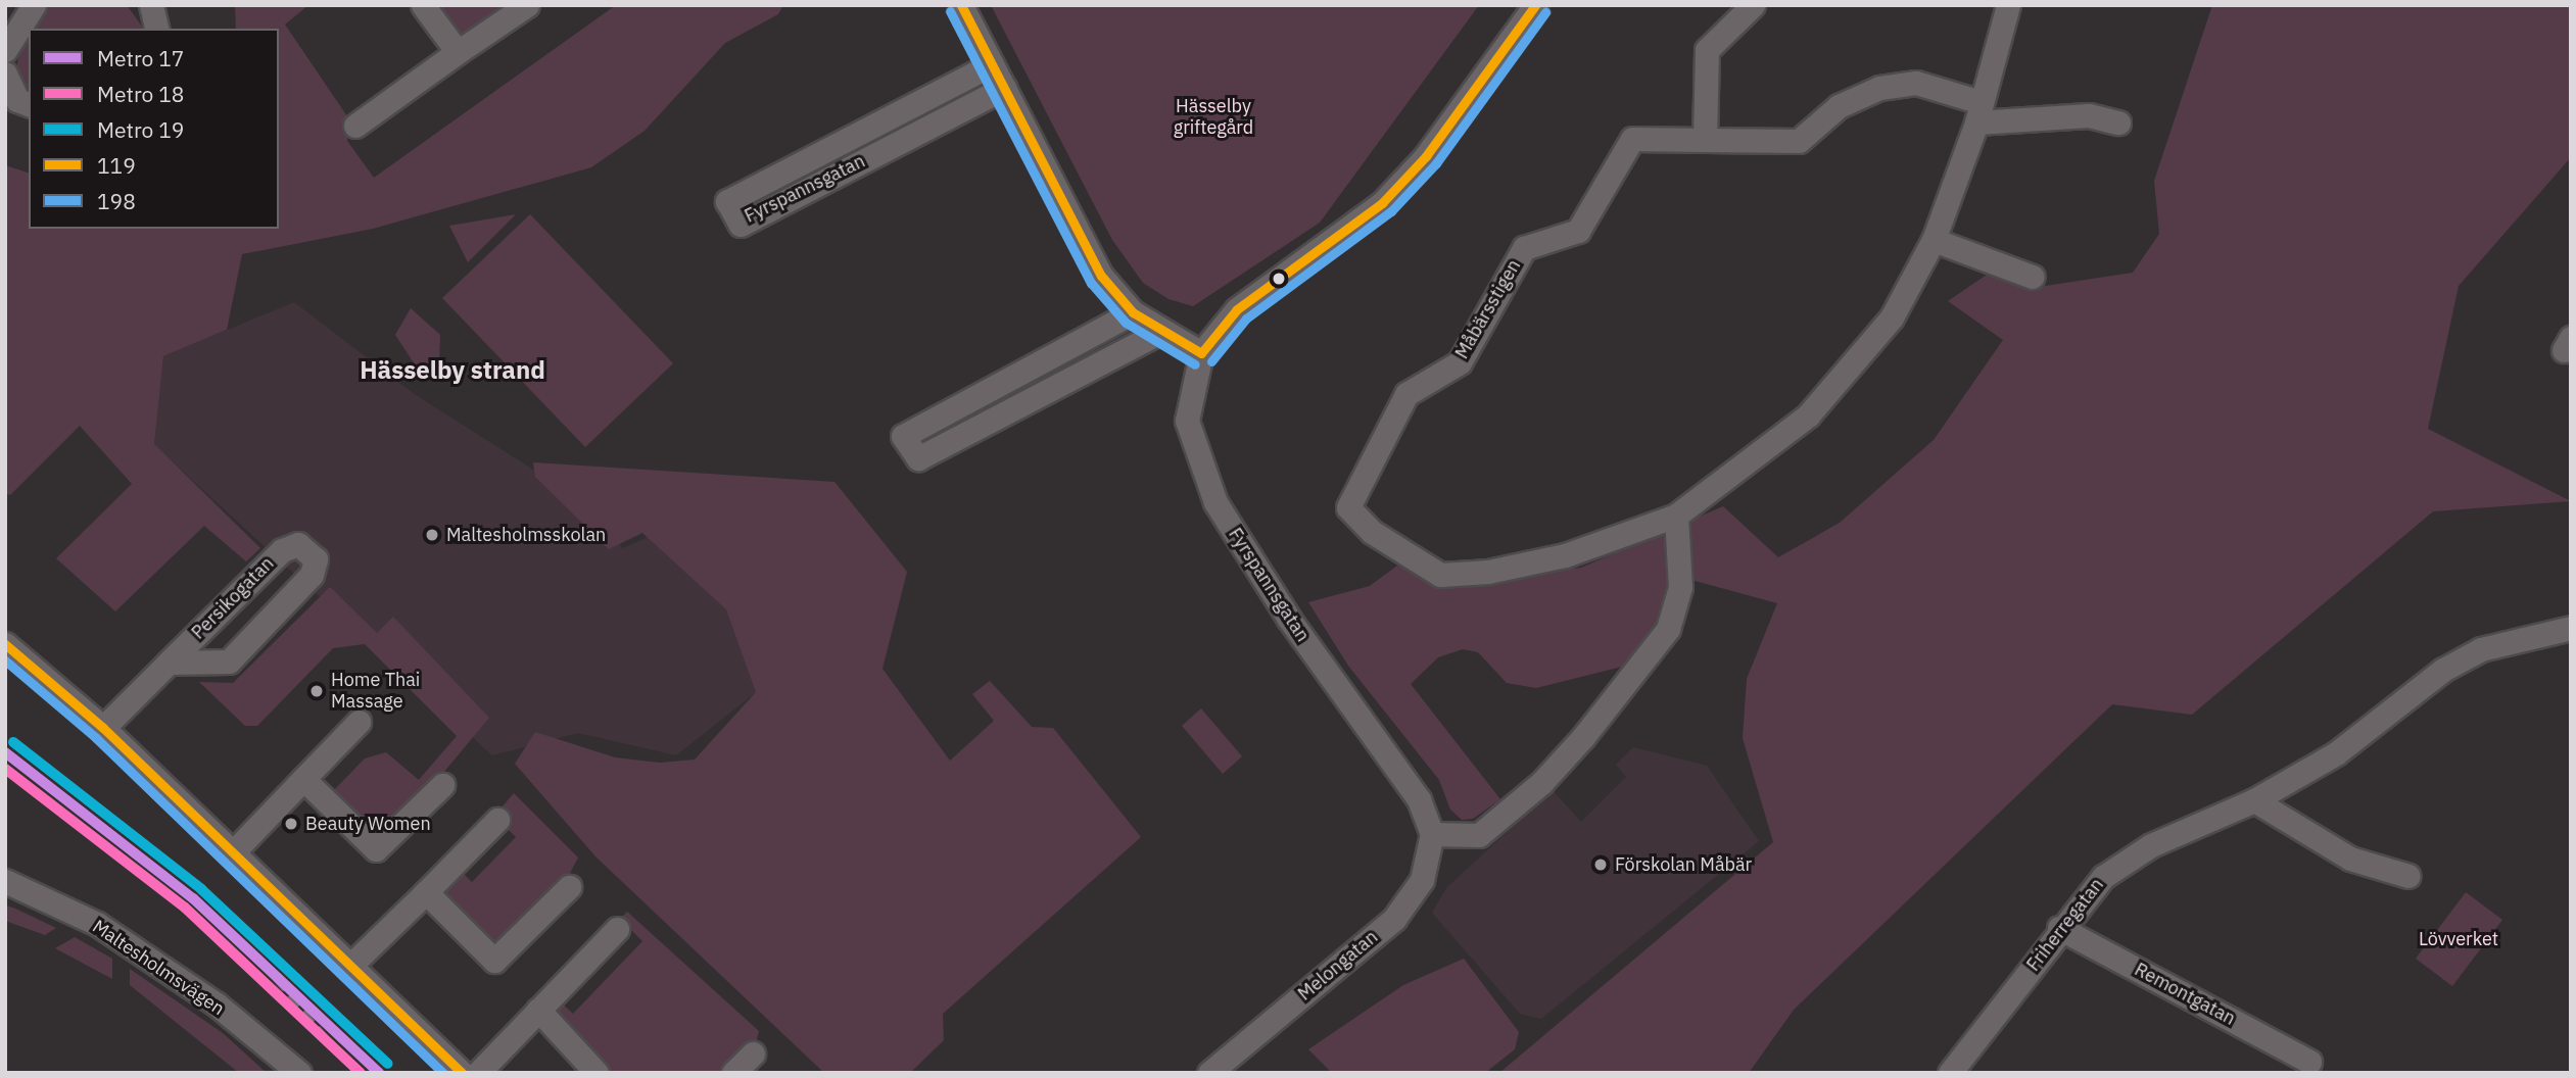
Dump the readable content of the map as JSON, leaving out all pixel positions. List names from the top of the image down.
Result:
{
  "streets": {
    "street": [
      "Fyrspannsgatan",
      "Måbärsstigen",
      "Persikogatan",
      "Friherregatan",
      "Melongatan",
      "Maltesholmsvägen",
      "Remontgatan"
    ]
  },
  "crossings": [
    ["Fyrspannsgatan", "Melongatan"],
    ["Friherregatan", "Remontgatan"]
  ],
  "districts": ["Hässelby strand"],
  "parks": ["Hässelby griftegård", "Lövverket"],
  "places": [
    "Maltesholmsskolan",
    "Home Thai Massage",
    "Beauty Women",
    "Förskolan Måbär"
  ],
  "lines": [
    "transit line 119",
    "transit line 198",
    "metro line 19",
    "metro line 17",
    "metro line 18"
  ],
  "legend": [
    "Metro 17",
    "Metro 18",
    "Metro 19",
    "119",
    "198"
  ]
}
